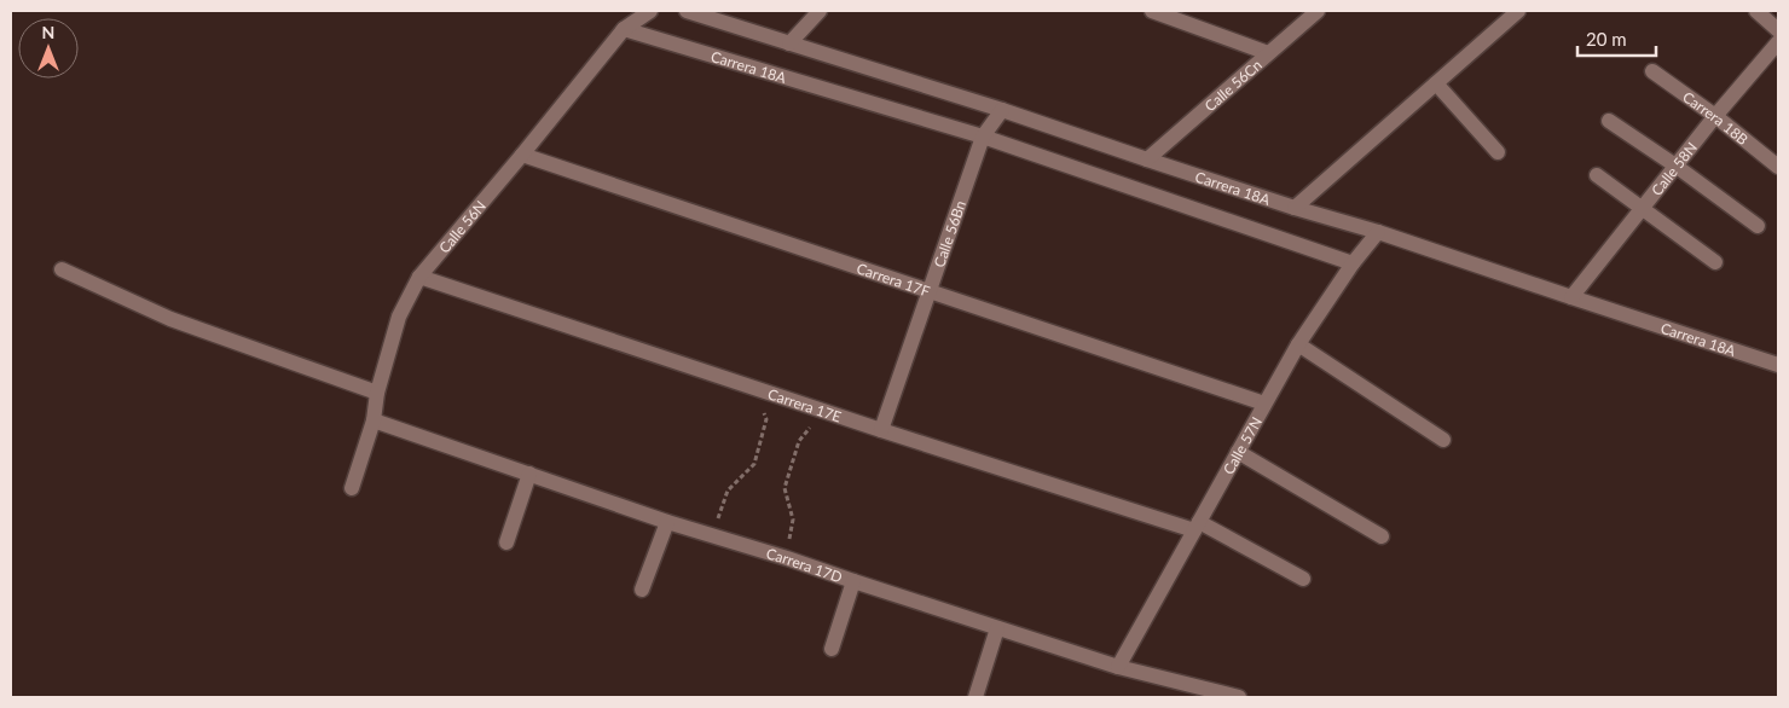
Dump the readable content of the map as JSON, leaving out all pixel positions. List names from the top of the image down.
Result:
{
  "streets": {
    "street": [
      "Carrera 18A",
      "Calle 56Cn",
      "Carrera 18B",
      "Calle 58N",
      "Calle 56N",
      "Calle 56Bn",
      "Carrera 17F",
      "Carrera 17E",
      "Calle 57N",
      "Carrera 17D"
    ]
  },
  "crossings": [
    ["Carrera 18A", "Calle 56Cn"],
    ["Carrera 18A", "Calle 58N"],
    ["Carrera 18A", "Calle 56N"],
    ["Carrera 18A", "Calle 56Bn"],
    ["Carrera 18A", "Calle 57N"],
    ["Carrera 18B", "Calle 58N"],
    ["Calle 56N", "Carrera 17F"],
    ["Calle 56N", "Carrera 17E"],
    ["Calle 56N", "Carrera 17D"],
    ["Calle 56Bn", "Carrera 17F"],
    ["Calle 56Bn", "Carrera 17E"],
    ["Carrera 17F", "Calle 57N"],
    ["Carrera 17E", "Calle 57N"],
    ["Calle 57N", "Carrera 17D"]
  ],
  "scale_bar": "20 m",
  "north": "top"
}
